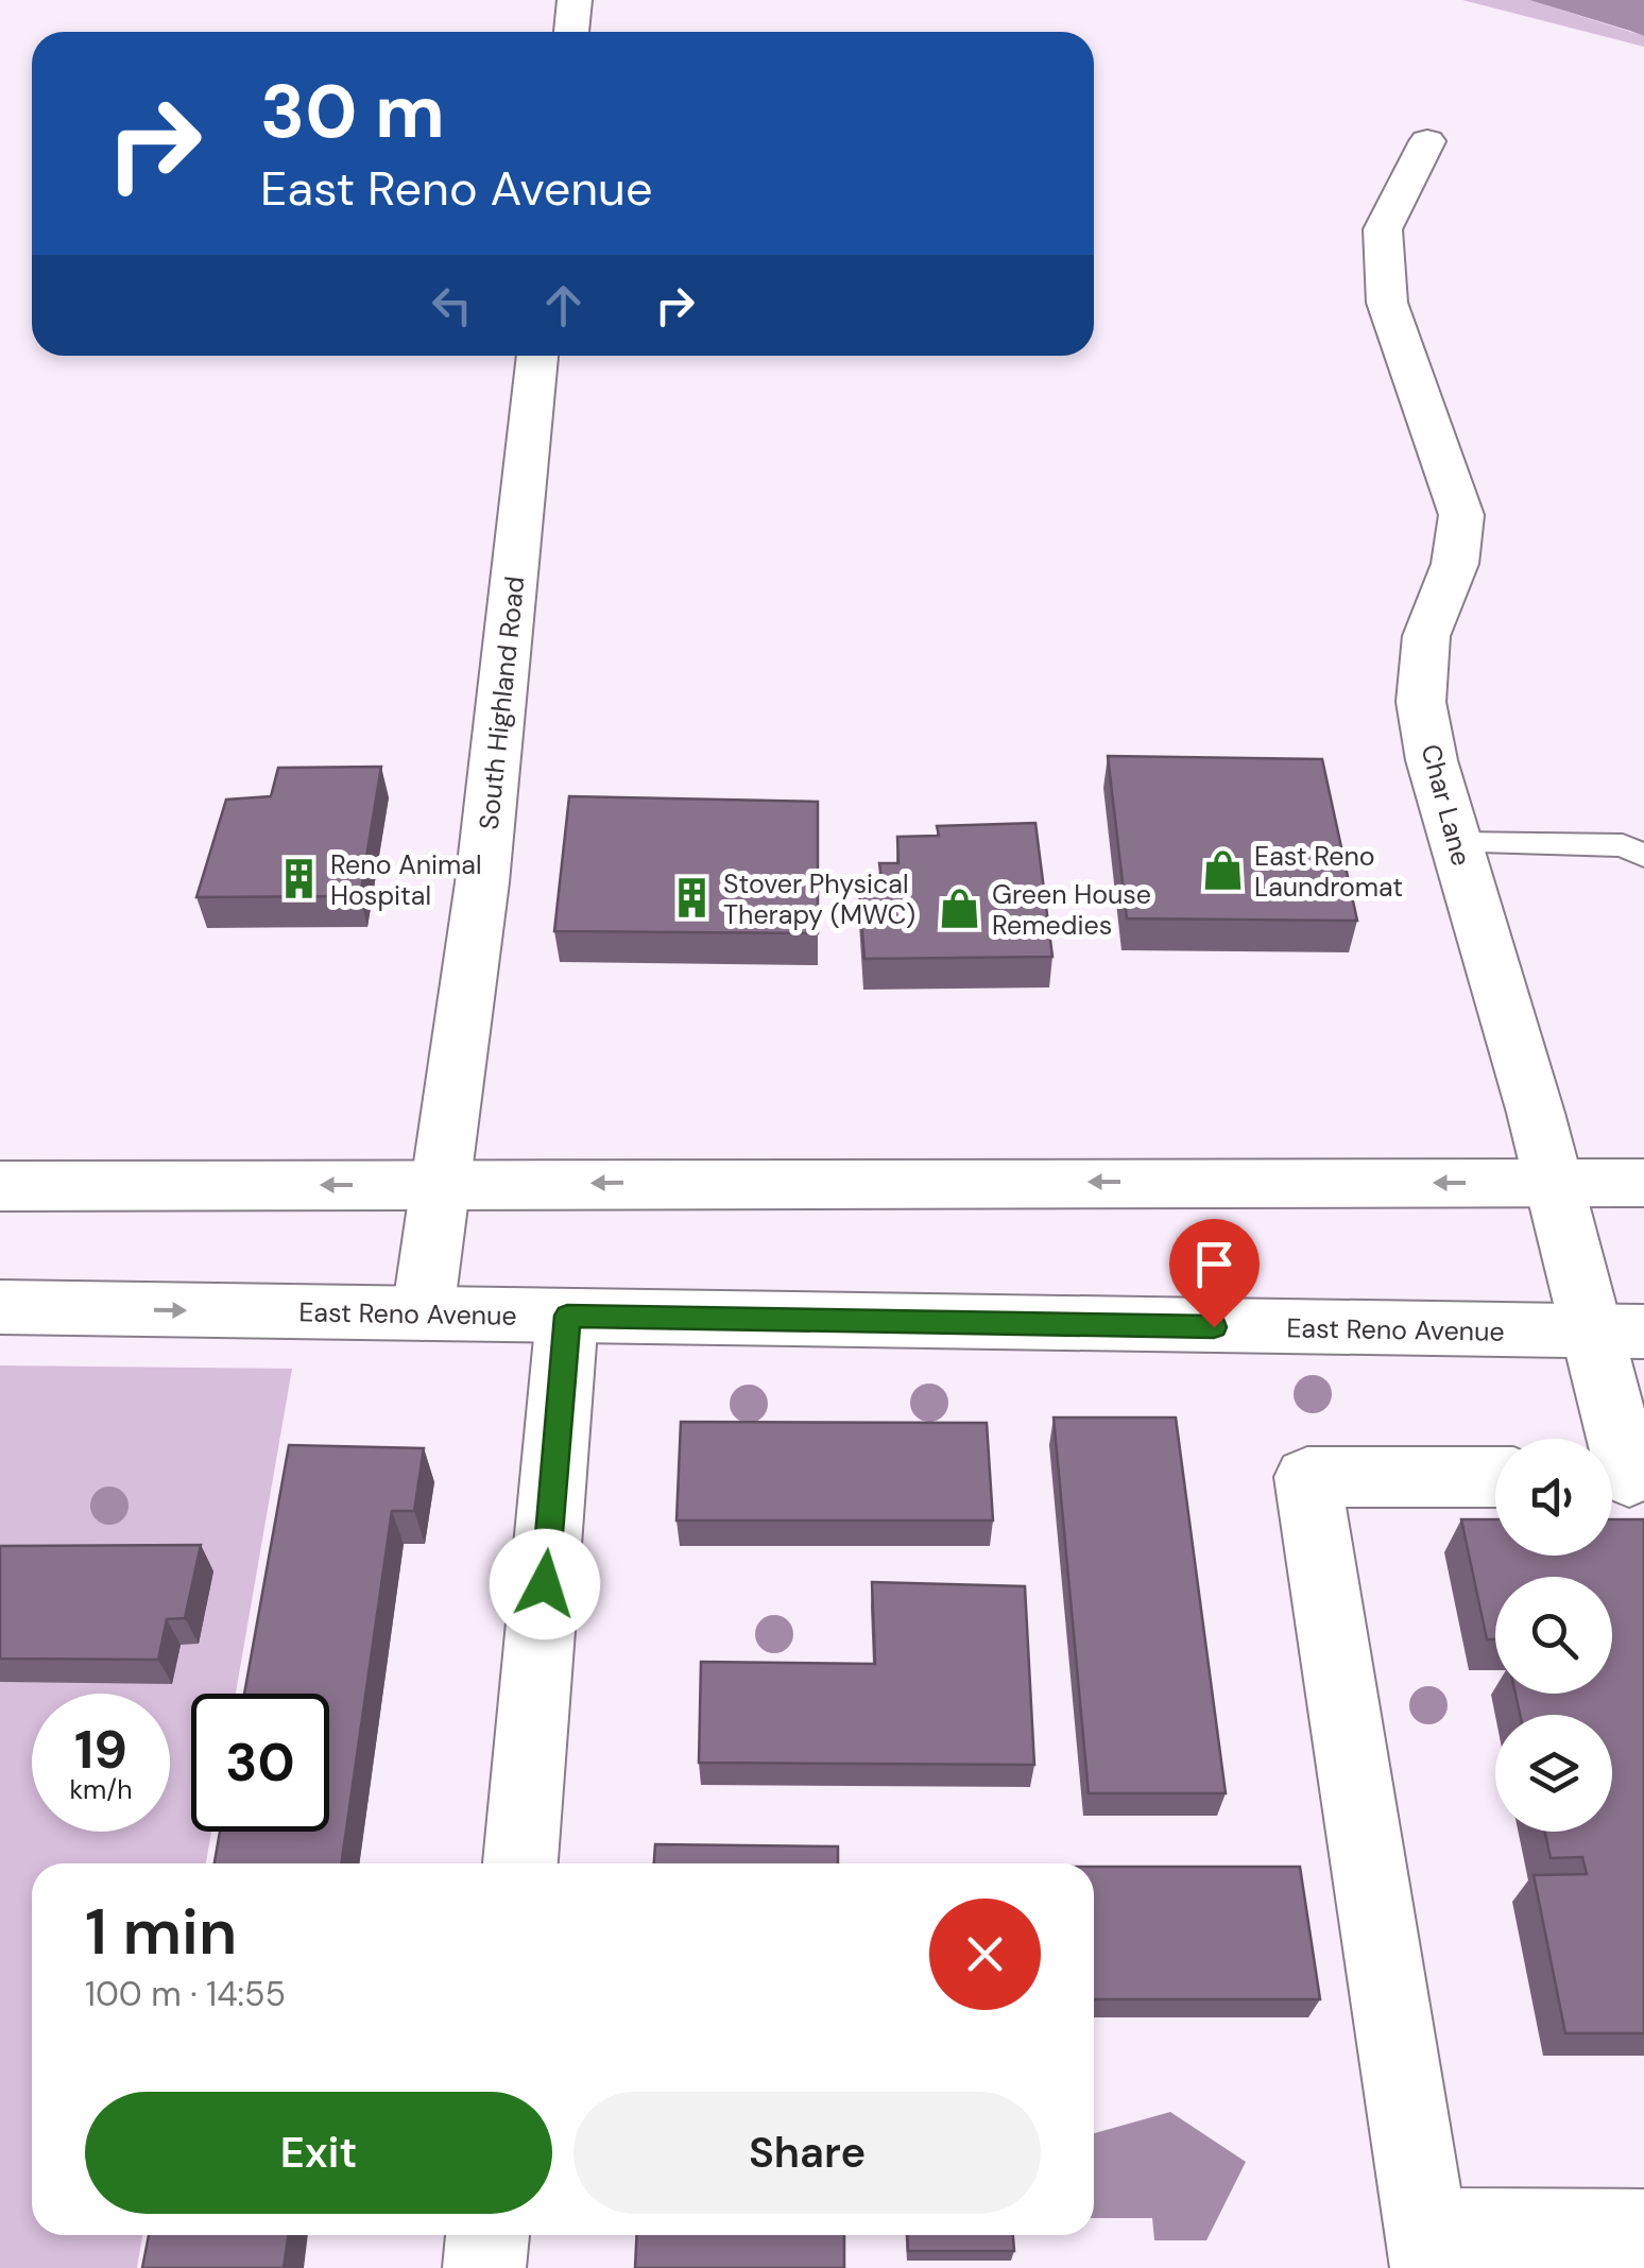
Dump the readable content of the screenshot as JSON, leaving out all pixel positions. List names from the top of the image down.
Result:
{
  "streets": {
    "street": ["South Highland Road", "Char Lane", "East Reno Avenue"]
  },
  "crossings": [
    ["South Highland Road", "East Reno Avenue"],
    ["Char Lane", "East Reno Avenue"]
  ],
  "places": {
    "shop": ["East Reno Laundromat", "Green House Remedies"],
    "building": ["Reno Animal Hospital", "Stover Physical Therapy (MWC)"]
  },
  "page": {
    "turn": ["30 m", "East Reno Avenue"],
    "speed": "19 km/h",
    "limit": "30",
    "heading": ["1 min", "100 m · 14:55"],
    "buttons": ["Exit", "Share"]
  }
}
